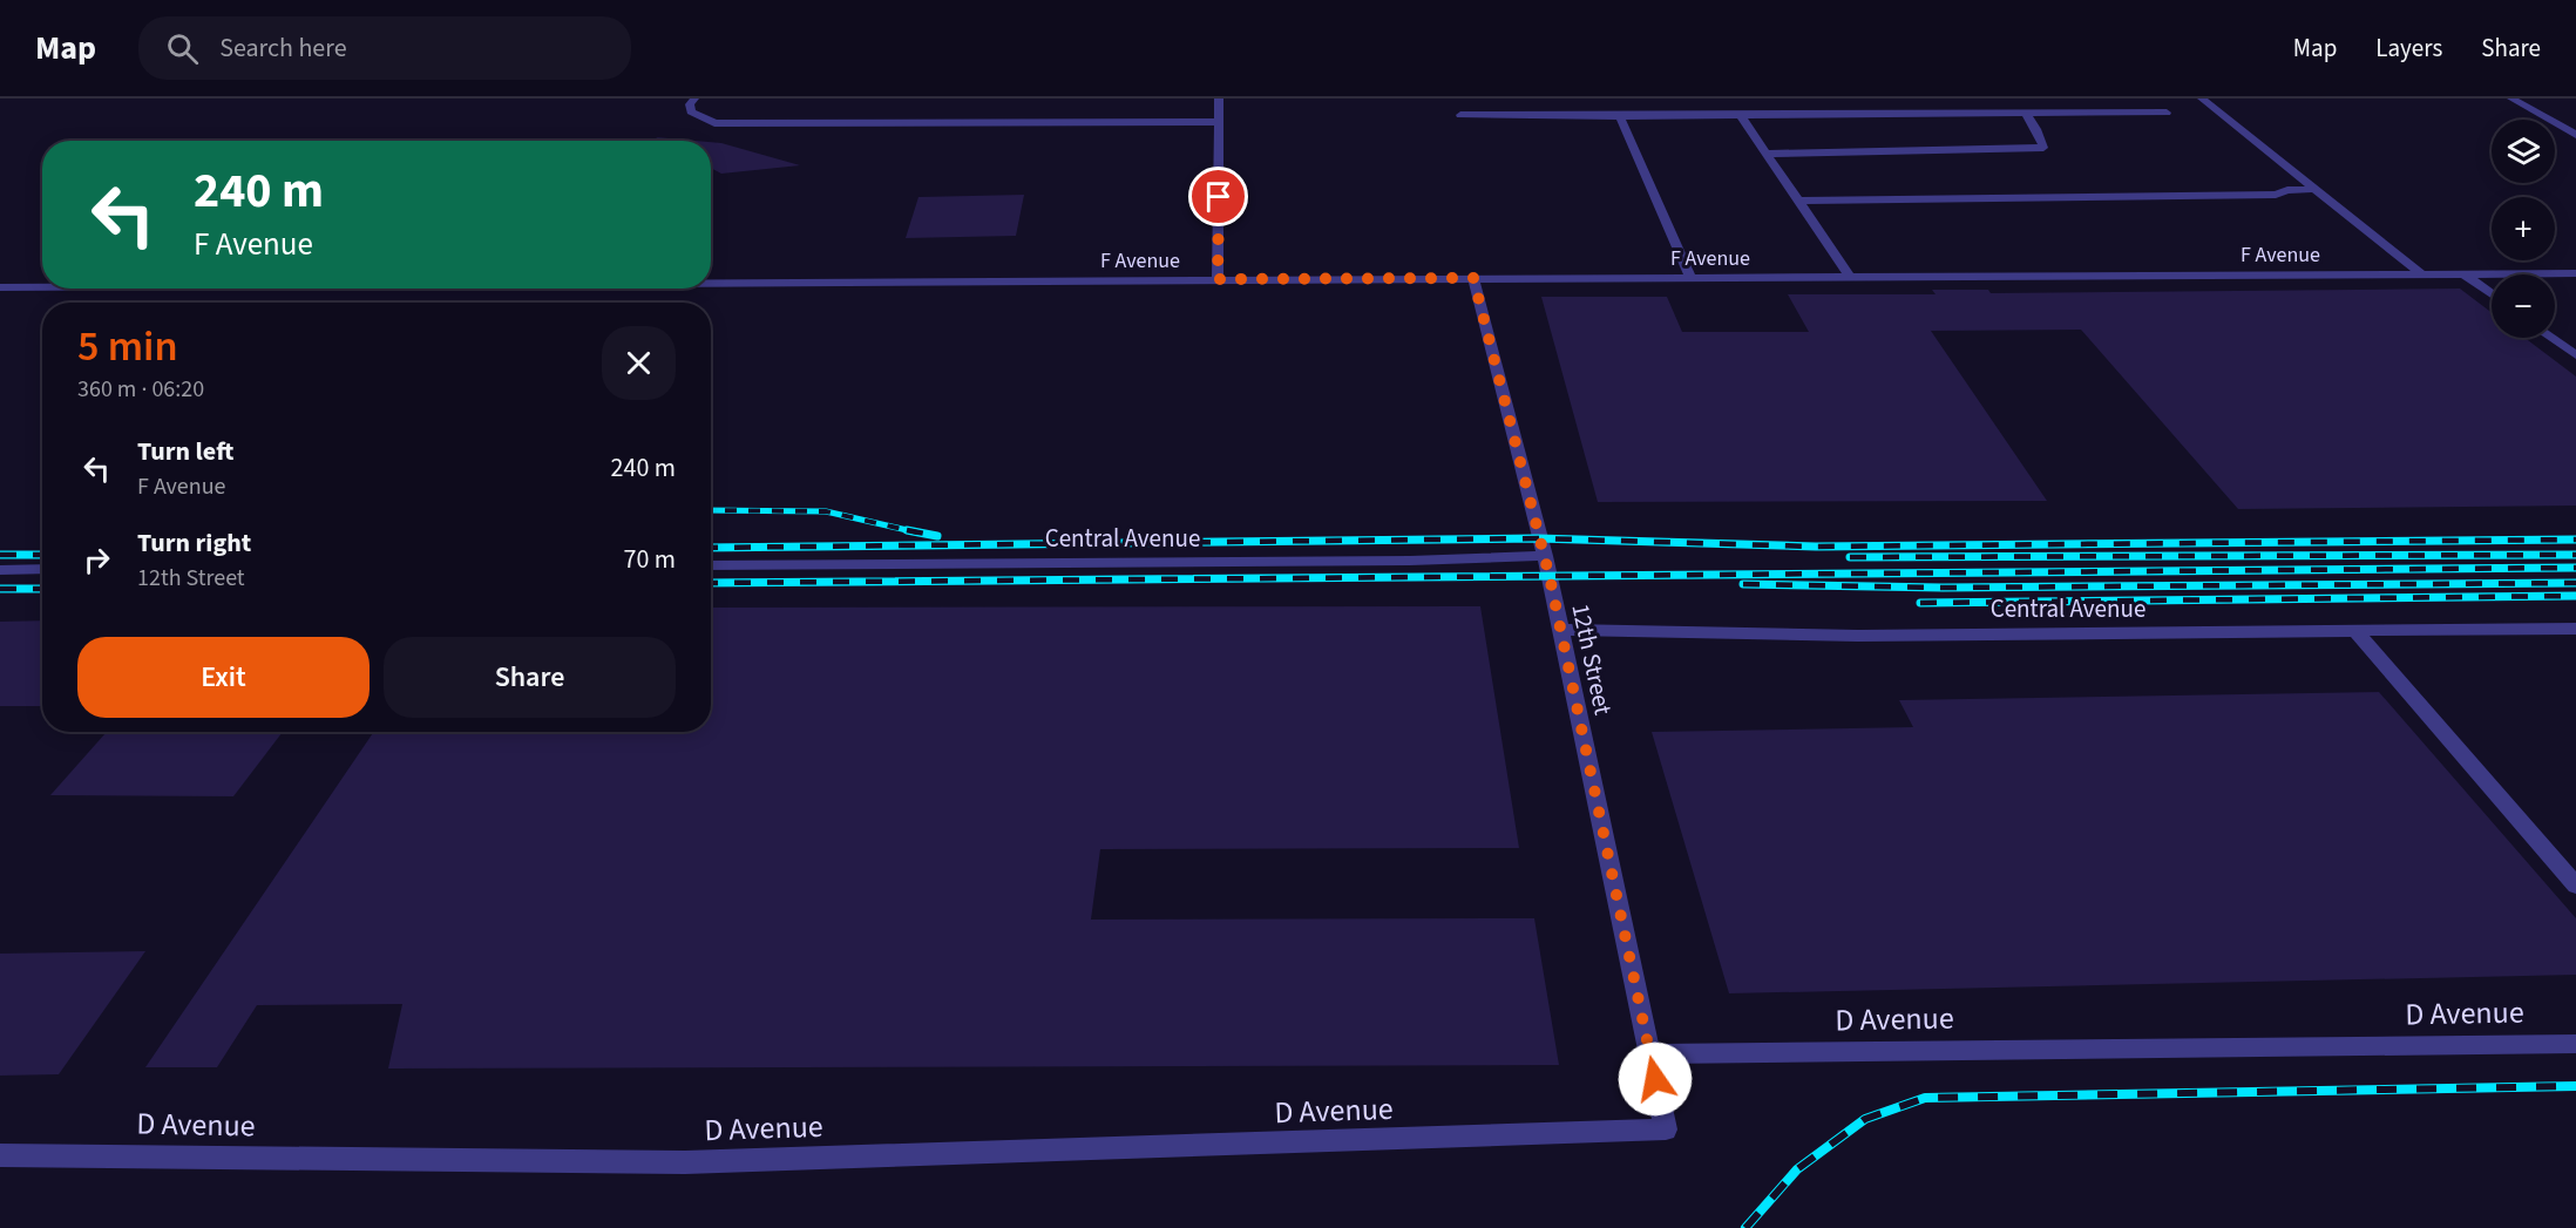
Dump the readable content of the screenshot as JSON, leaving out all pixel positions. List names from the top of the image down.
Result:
{
  "streets": {
    "street": [
      "F Avenue",
      "Central Avenue",
      "12th Street",
      "D Avenue"
    ]
  },
  "crossings": [
    ["F Avenue", "12th Street"],
    ["Central Avenue", "12th Street"],
    ["12th Street", "D Avenue"]
  ],
  "page": {
    "header": "Map",
    "search": "Search here",
    "nav": ["Map", "Layers", "Share"],
    "map_buttons": ["+", "−"],
    "turn": ["240 m", "F Avenue"],
    "heading": ["5 min", "360 m · 06:20"],
    "list": [
      {
        "name": "Turn left",
        "note": "F Avenue",
        "value": "240 m"
      },
      {
        "name": "Turn right",
        "note": "12th Street",
        "value": "70 m"
      }
    ],
    "buttons": ["Exit", "Share"]
  }
}
